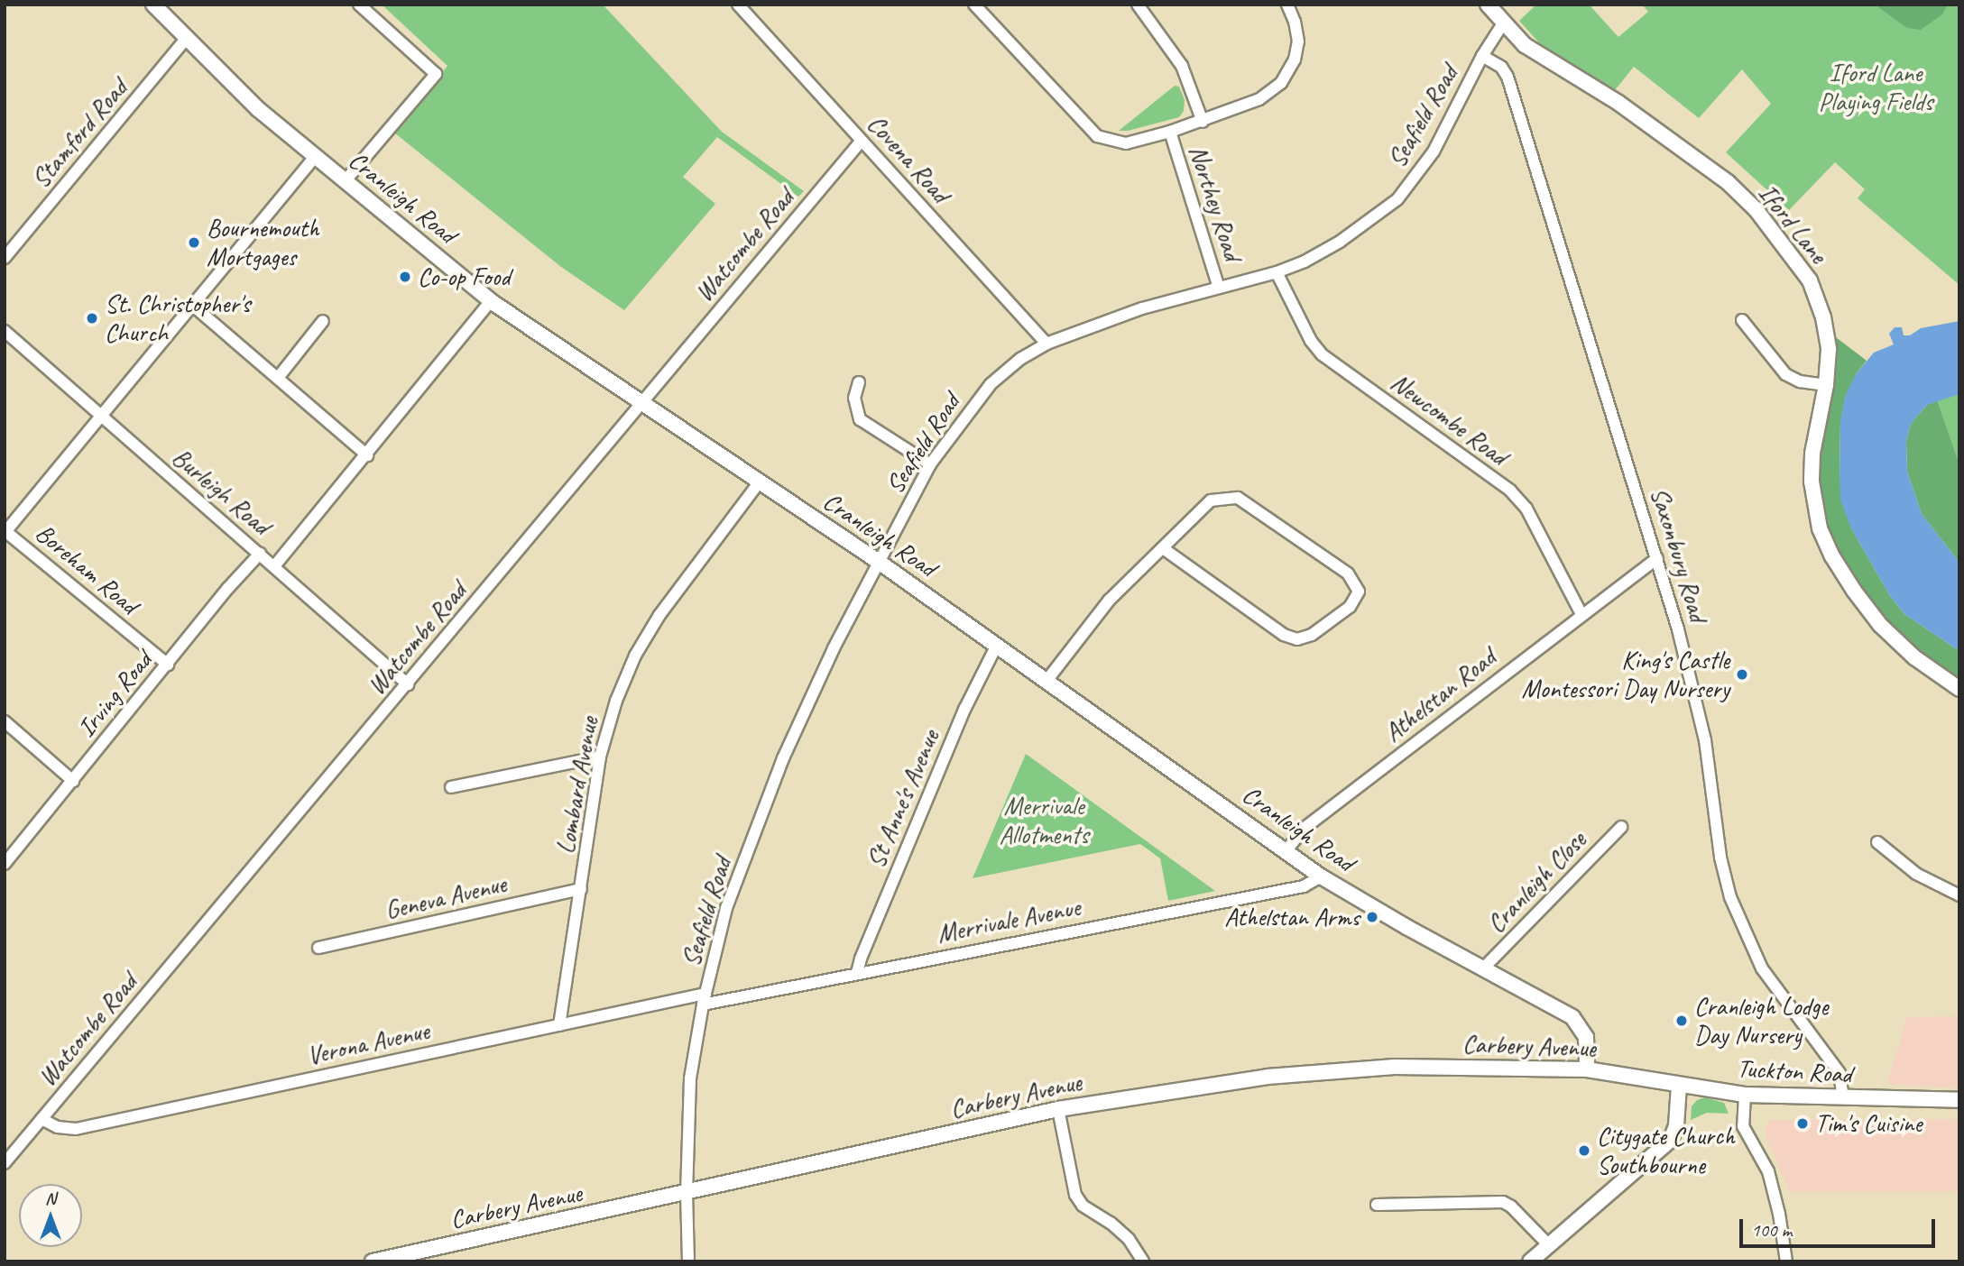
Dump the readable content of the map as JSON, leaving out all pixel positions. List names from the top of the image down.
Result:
{
  "streets": {
    "street": [
      "Seafield Road",
      "Stamford Road",
      "Covena Road",
      "Cranleigh Road",
      "Northey Road",
      "Iford Lane",
      "Watcombe Road",
      "Newcombe Road",
      "Burleigh Road",
      "Saxonbury Road",
      "Boreham Road",
      "Irving Road",
      "Athelstan Road",
      "Lombard Avenue",
      "St Anne's Avenue",
      "Cranleigh Close",
      "Geneva Avenue",
      "Merrivale Avenue",
      "Verona Avenue",
      "Carbery Avenue",
      "Tuckton Road"
    ]
  },
  "crossings": [
    ["Seafield Road", "Covena Road"],
    ["Seafield Road", "Cranleigh Road"],
    ["Seafield Road", "Northey Road"],
    ["Seafield Road", "Iford Lane"],
    ["Seafield Road", "Newcombe Road"],
    ["Seafield Road", "Saxonbury Road"],
    ["Seafield Road", "Merrivale Avenue"],
    ["Seafield Road", "Verona Avenue"],
    ["Seafield Road", "Carbery Avenue"],
    ["Stamford Road", "Cranleigh Road"],
    ["Covena Road", "Watcombe Road"],
    ["Cranleigh Road", "Watcombe Road"],
    ["Cranleigh Road", "Athelstan Road"],
    ["Cranleigh Road", "Lombard Avenue"],
    ["Cranleigh Road", "St Anne's Avenue"],
    ["Cranleigh Road", "Cranleigh Close"],
    ["Cranleigh Road", "Merrivale Avenue"],
    ["Cranleigh Road", "Carbery Avenue"],
    ["Watcombe Road", "Burleigh Road"],
    ["Watcombe Road", "Verona Avenue"],
    ["Newcombe Road", "Athelstan Road"],
    ["Burleigh Road", "Irving Road"],
    ["Saxonbury Road", "Athelstan Road"],
    ["Saxonbury Road", "Tuckton Road"],
    ["Boreham Road", "Irving Road"],
    ["Lombard Avenue", "Geneva Avenue"],
    ["Lombard Avenue", "Verona Avenue"],
    ["St Anne's Avenue", "Merrivale Avenue"],
    ["Merrivale Avenue", "Verona Avenue"],
    ["Carbery Avenue", "Tuckton Road"]
  ],
  "parks": ["Iford Lane Playing Fields", "Merrivale Allotments"],
  "places": [
    "Bournemouth Mortgages",
    "Co-op Food",
    "St. Christopher's Church",
    "King's Castle Montessori Day Nursery",
    "Athelstan Arms",
    "Cranleigh Lodge Day Nursery",
    "Tim's Cuisine",
    "Citygate Church Southbourne"
  ],
  "scale_bar": "100 m",
  "north": "top"
}
